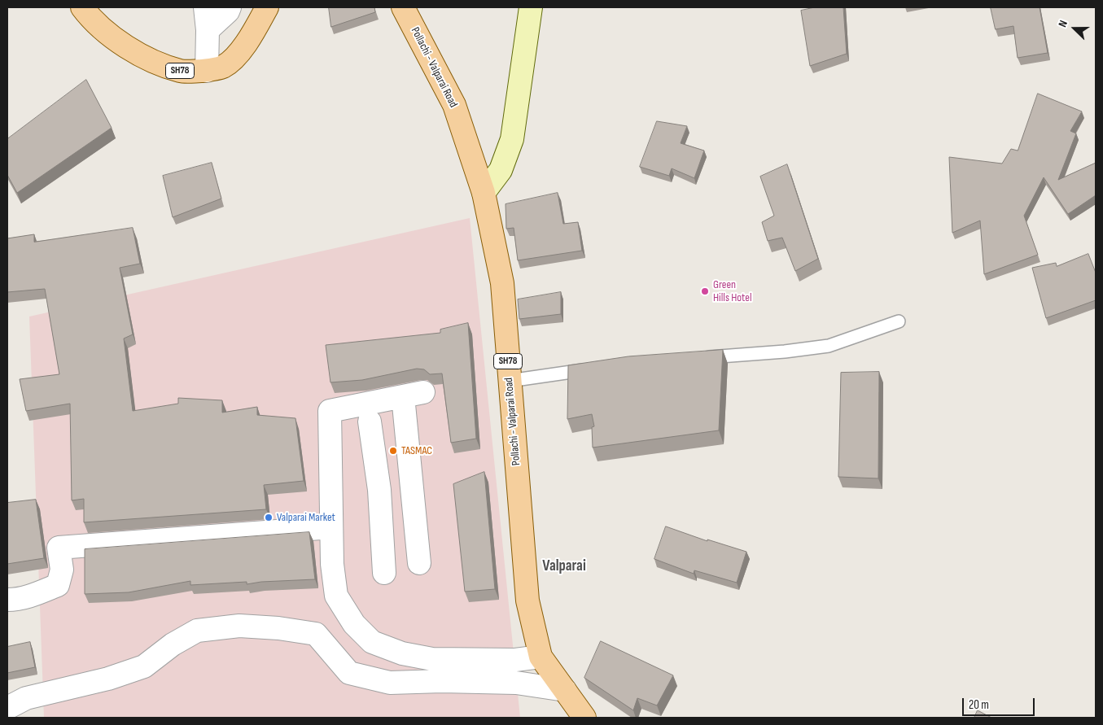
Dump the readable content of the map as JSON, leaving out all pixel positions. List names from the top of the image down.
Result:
{
  "streets": {
    "main road": ["Pollachi - Valparai Road", "SH78"]
  },
  "districts": ["Valparai"],
  "places": ["Green Hills Hotel", "TASMAC", "Valparai Market"],
  "scale_bar": "20 m",
  "north": "left"
}
